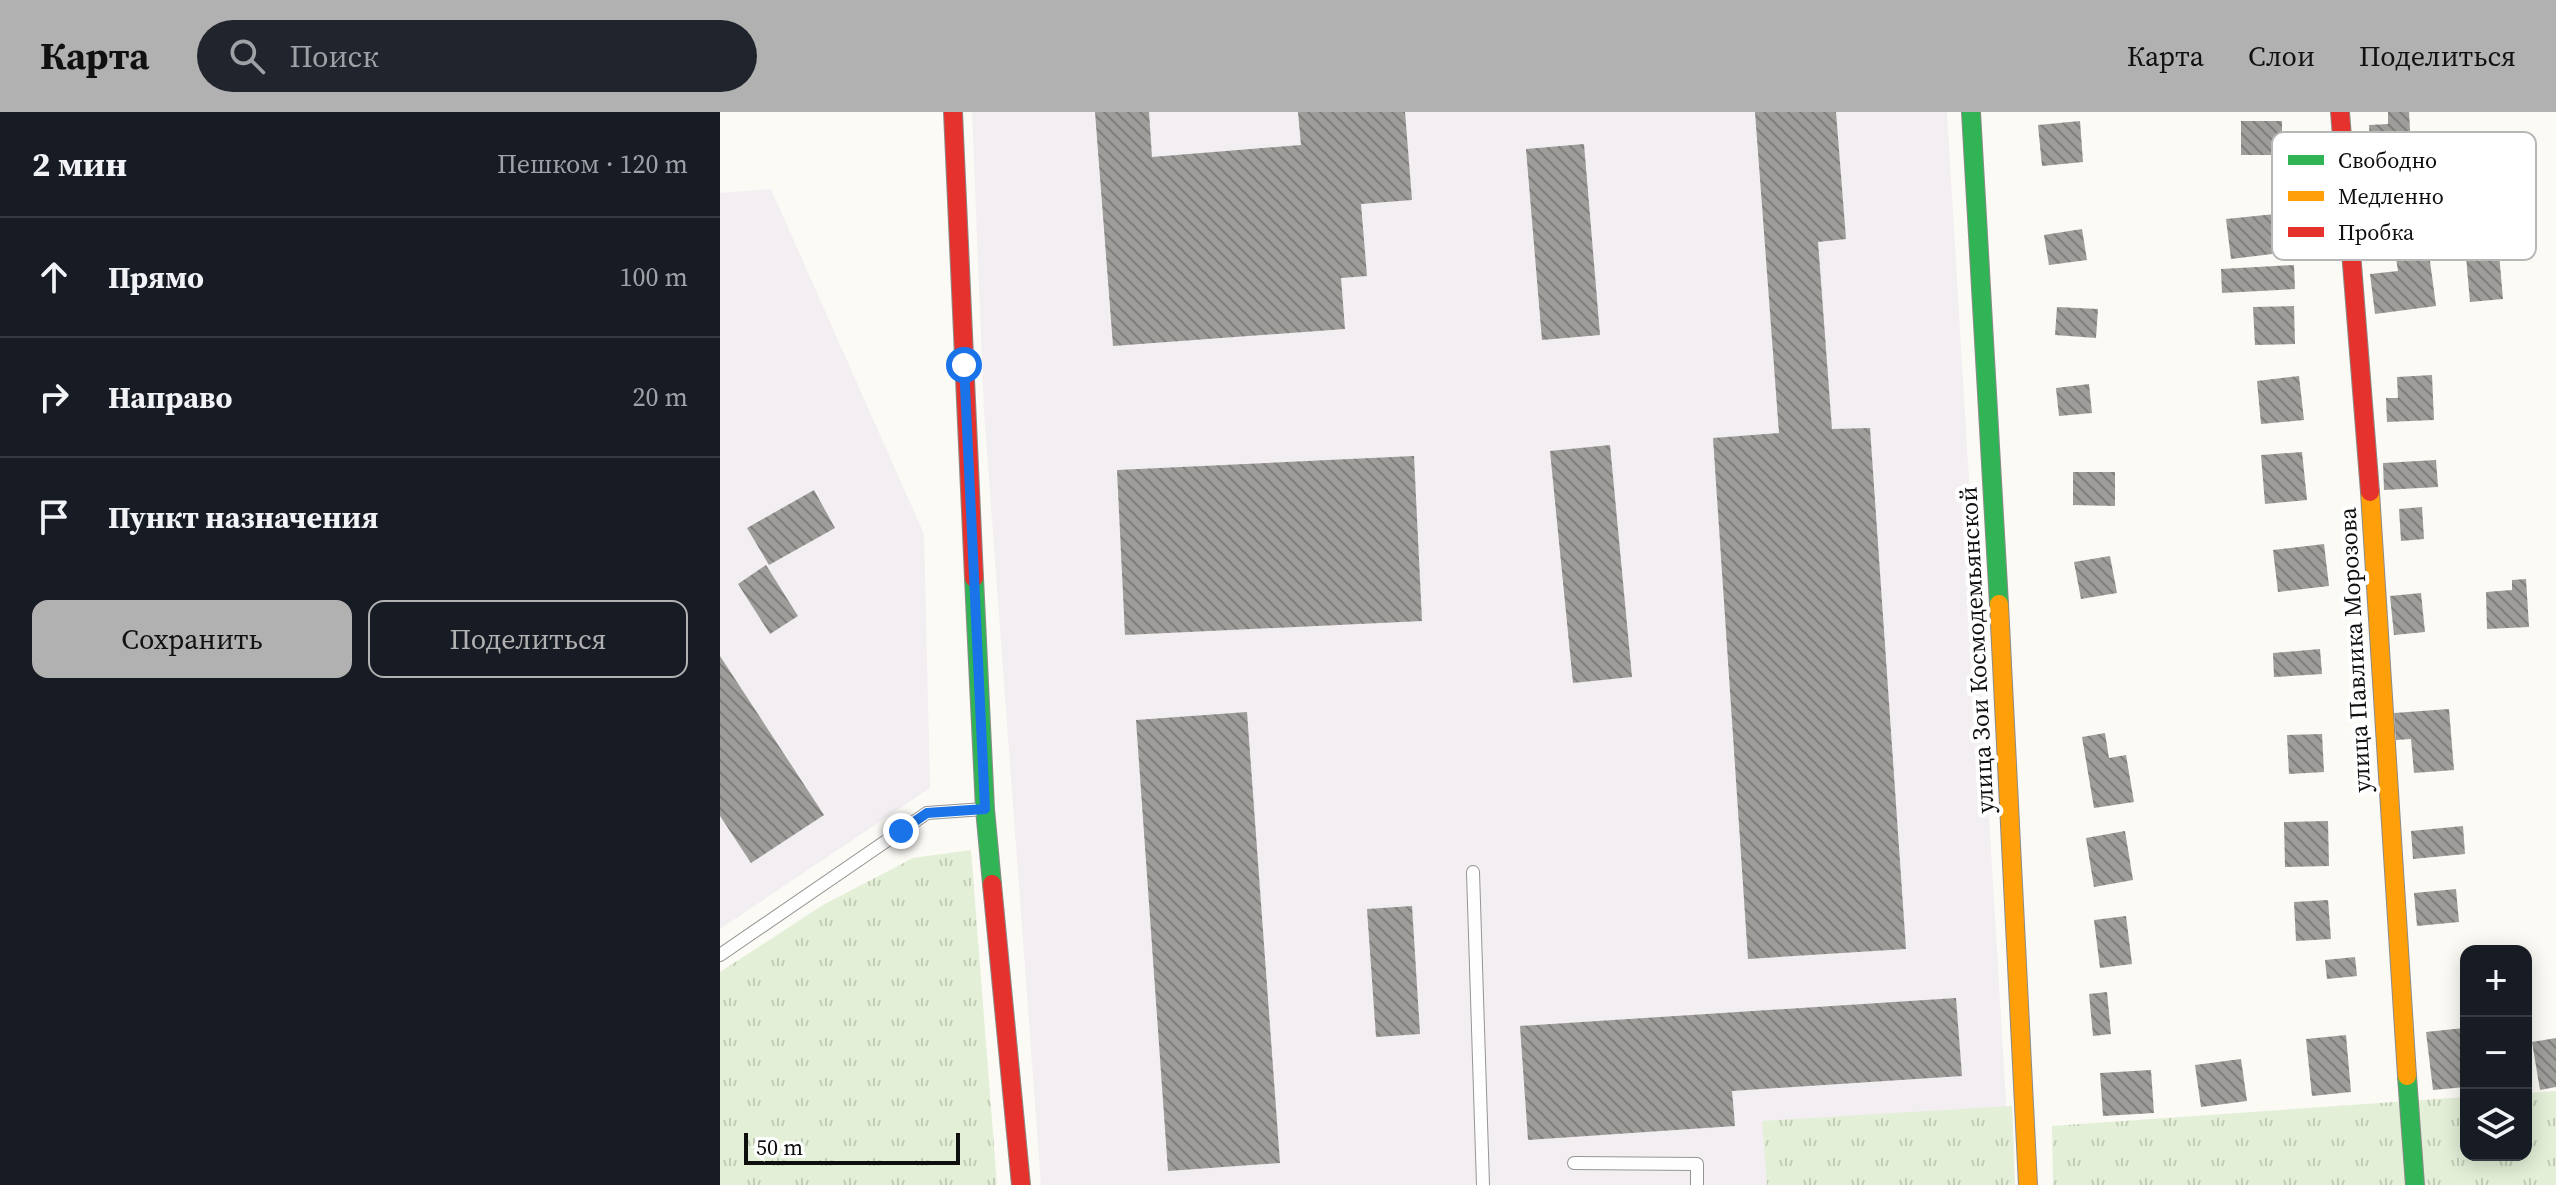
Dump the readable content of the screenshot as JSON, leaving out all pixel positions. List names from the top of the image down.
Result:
{
  "streets": {
    "street": ["улица Зои Космодемьянской", "улица Павлика Морозова"]
  },
  "legend": ["Свободно", "Медленно", "Пробка"],
  "scale_bar": "50 m",
  "page": {
    "header": "Карта",
    "search": "Поиск",
    "nav": ["Карта", "Слои", "Поделиться"],
    "heading": ["2 мин", "Пешком · 120 m"],
    "list": [
      ["Прямо", "100 m"],
      ["Направо", "20 m"],
      "Пункт назначения"
    ],
    "buttons": ["Сохранить", "Поделиться"],
    "map_buttons": ["+", "−"],
    "scale": "50 m"
  }
}
